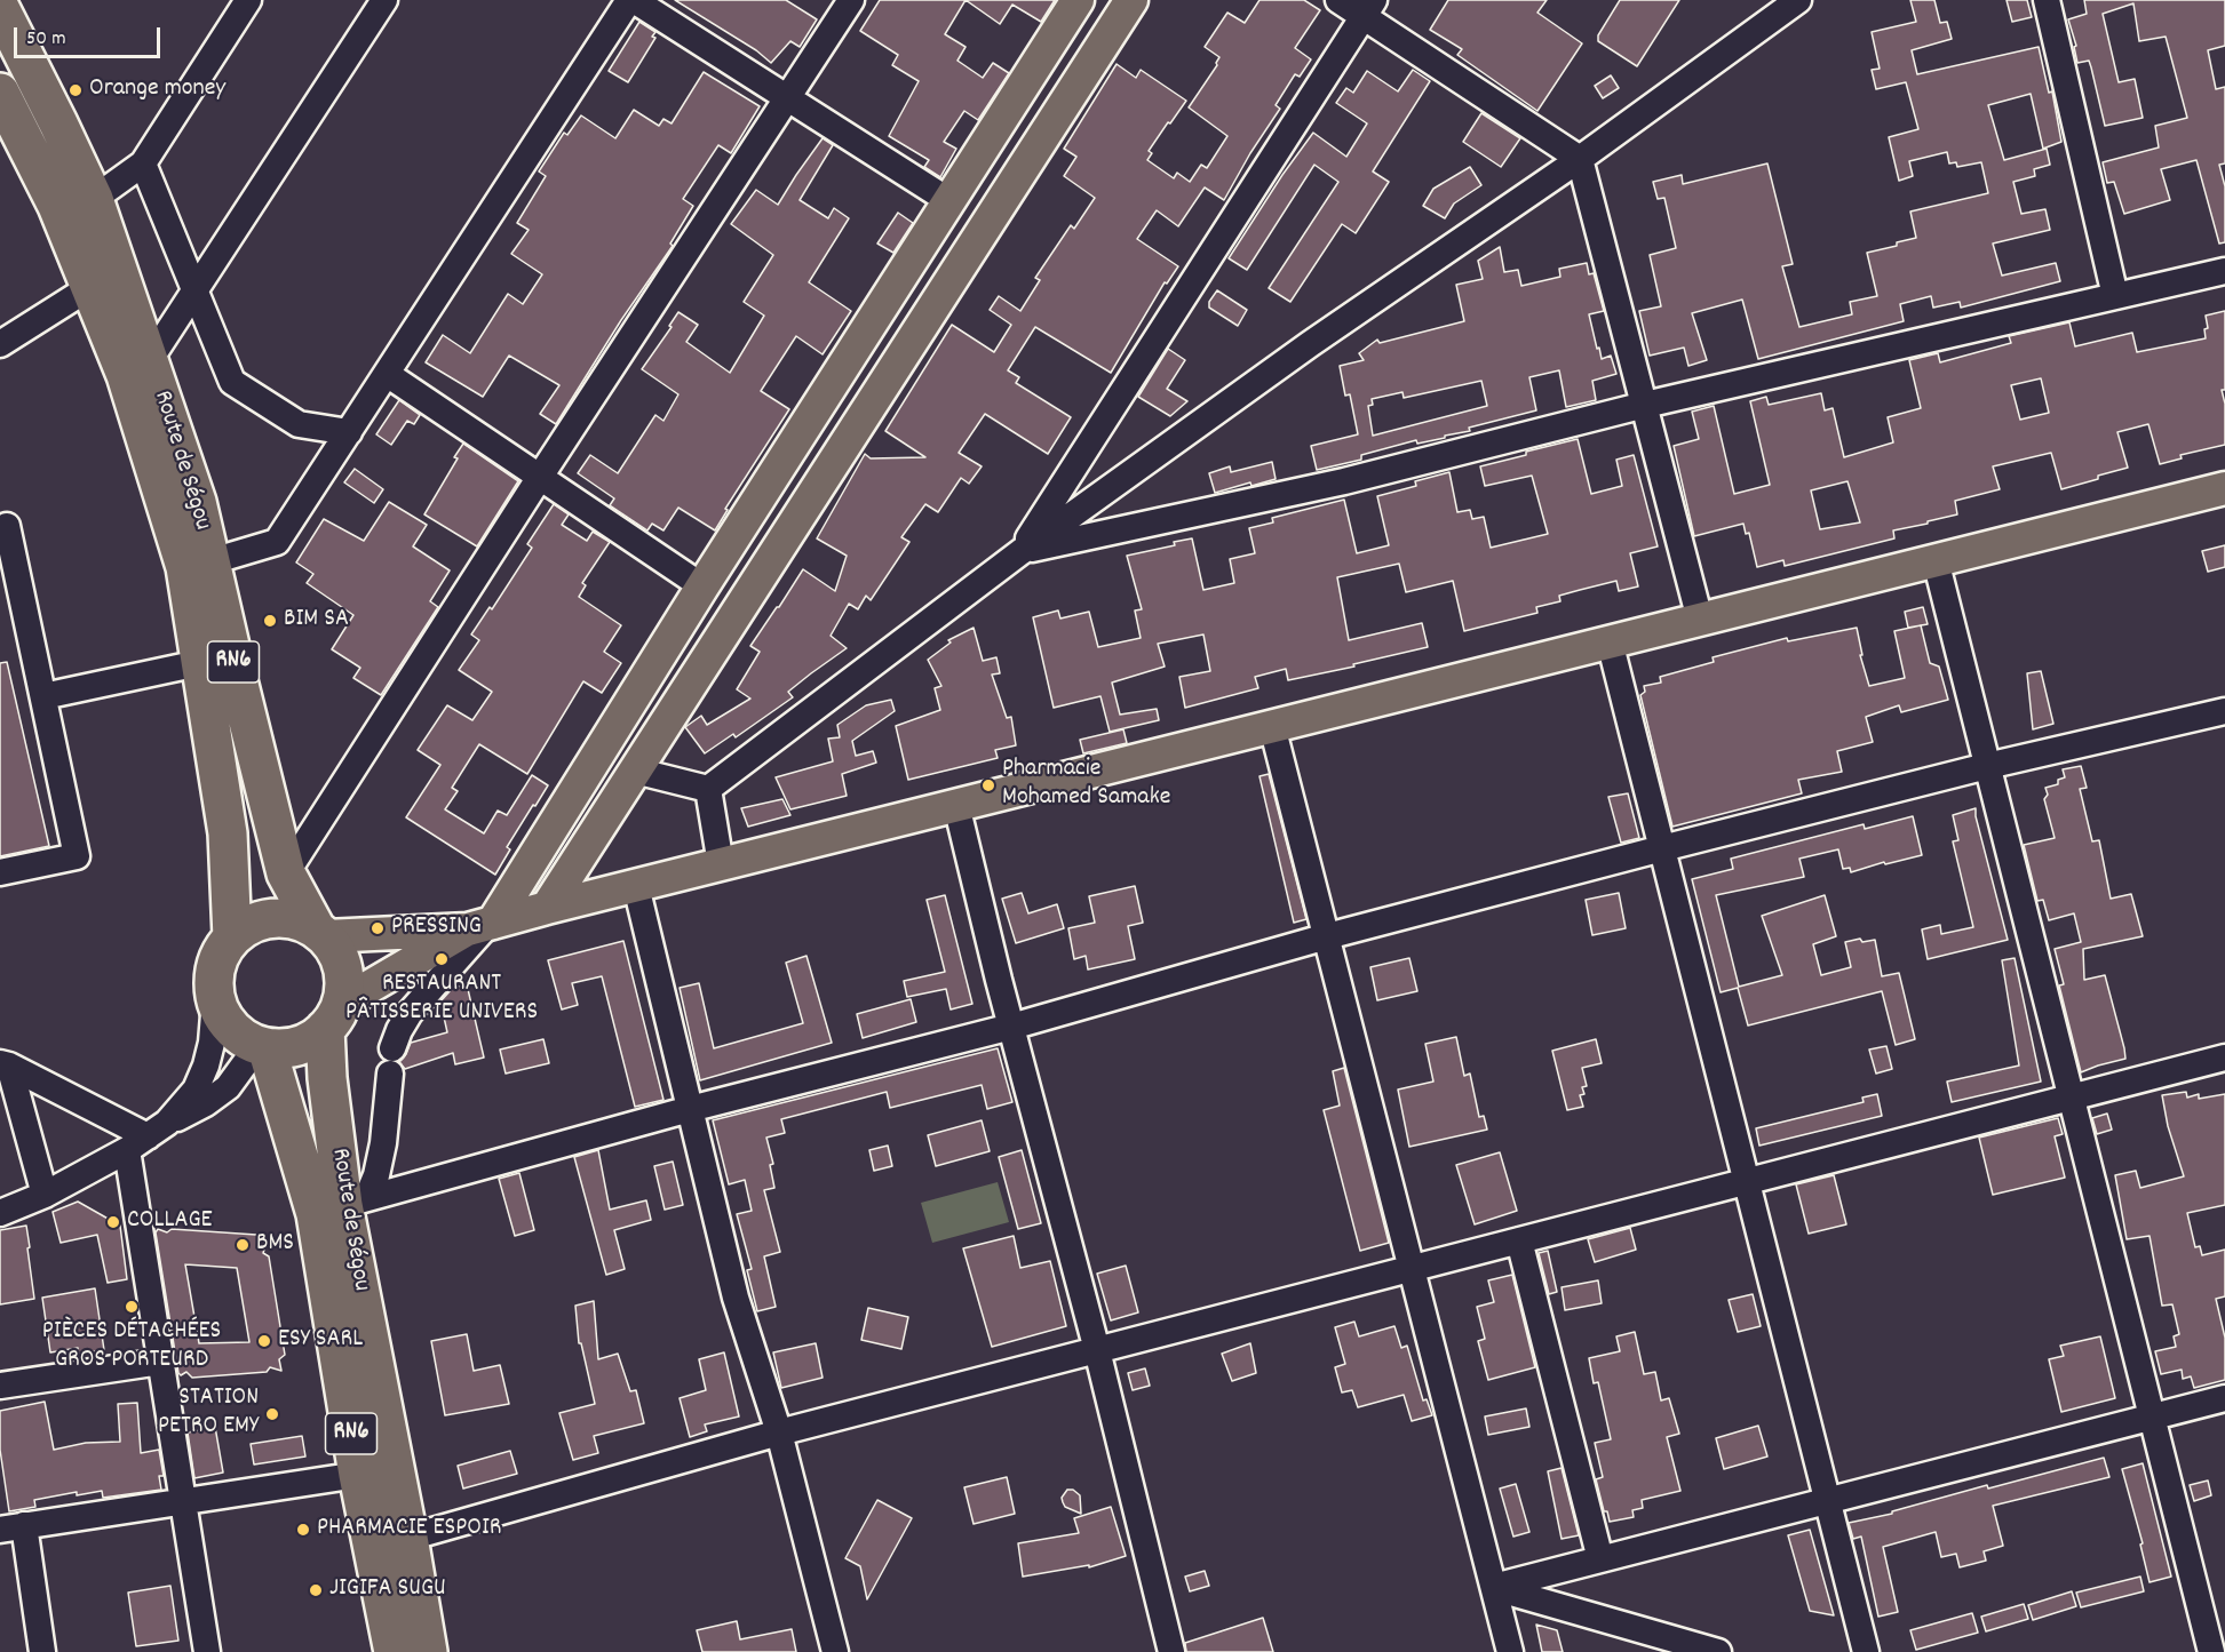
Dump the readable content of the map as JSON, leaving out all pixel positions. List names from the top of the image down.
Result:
{
  "streets": {
    "highway": ["Route de Ségou", "RN6"]
  },
  "places": [
    "Orange money",
    "BIM SA",
    "Pharmacie Mohamed Samake",
    "PRESSING",
    "RESTAURANT PÂTISSERIE UNIVERS",
    "COLLAGE",
    "BMS",
    "PIÈCES DÉTACHÉES GROS PORTEURD",
    "ESY SARL",
    "STATION PETRO EMY",
    "PHARMACIE ESPOIR",
    "JIGIFA SUGU"
  ],
  "scale_bar": "50 m"
}
